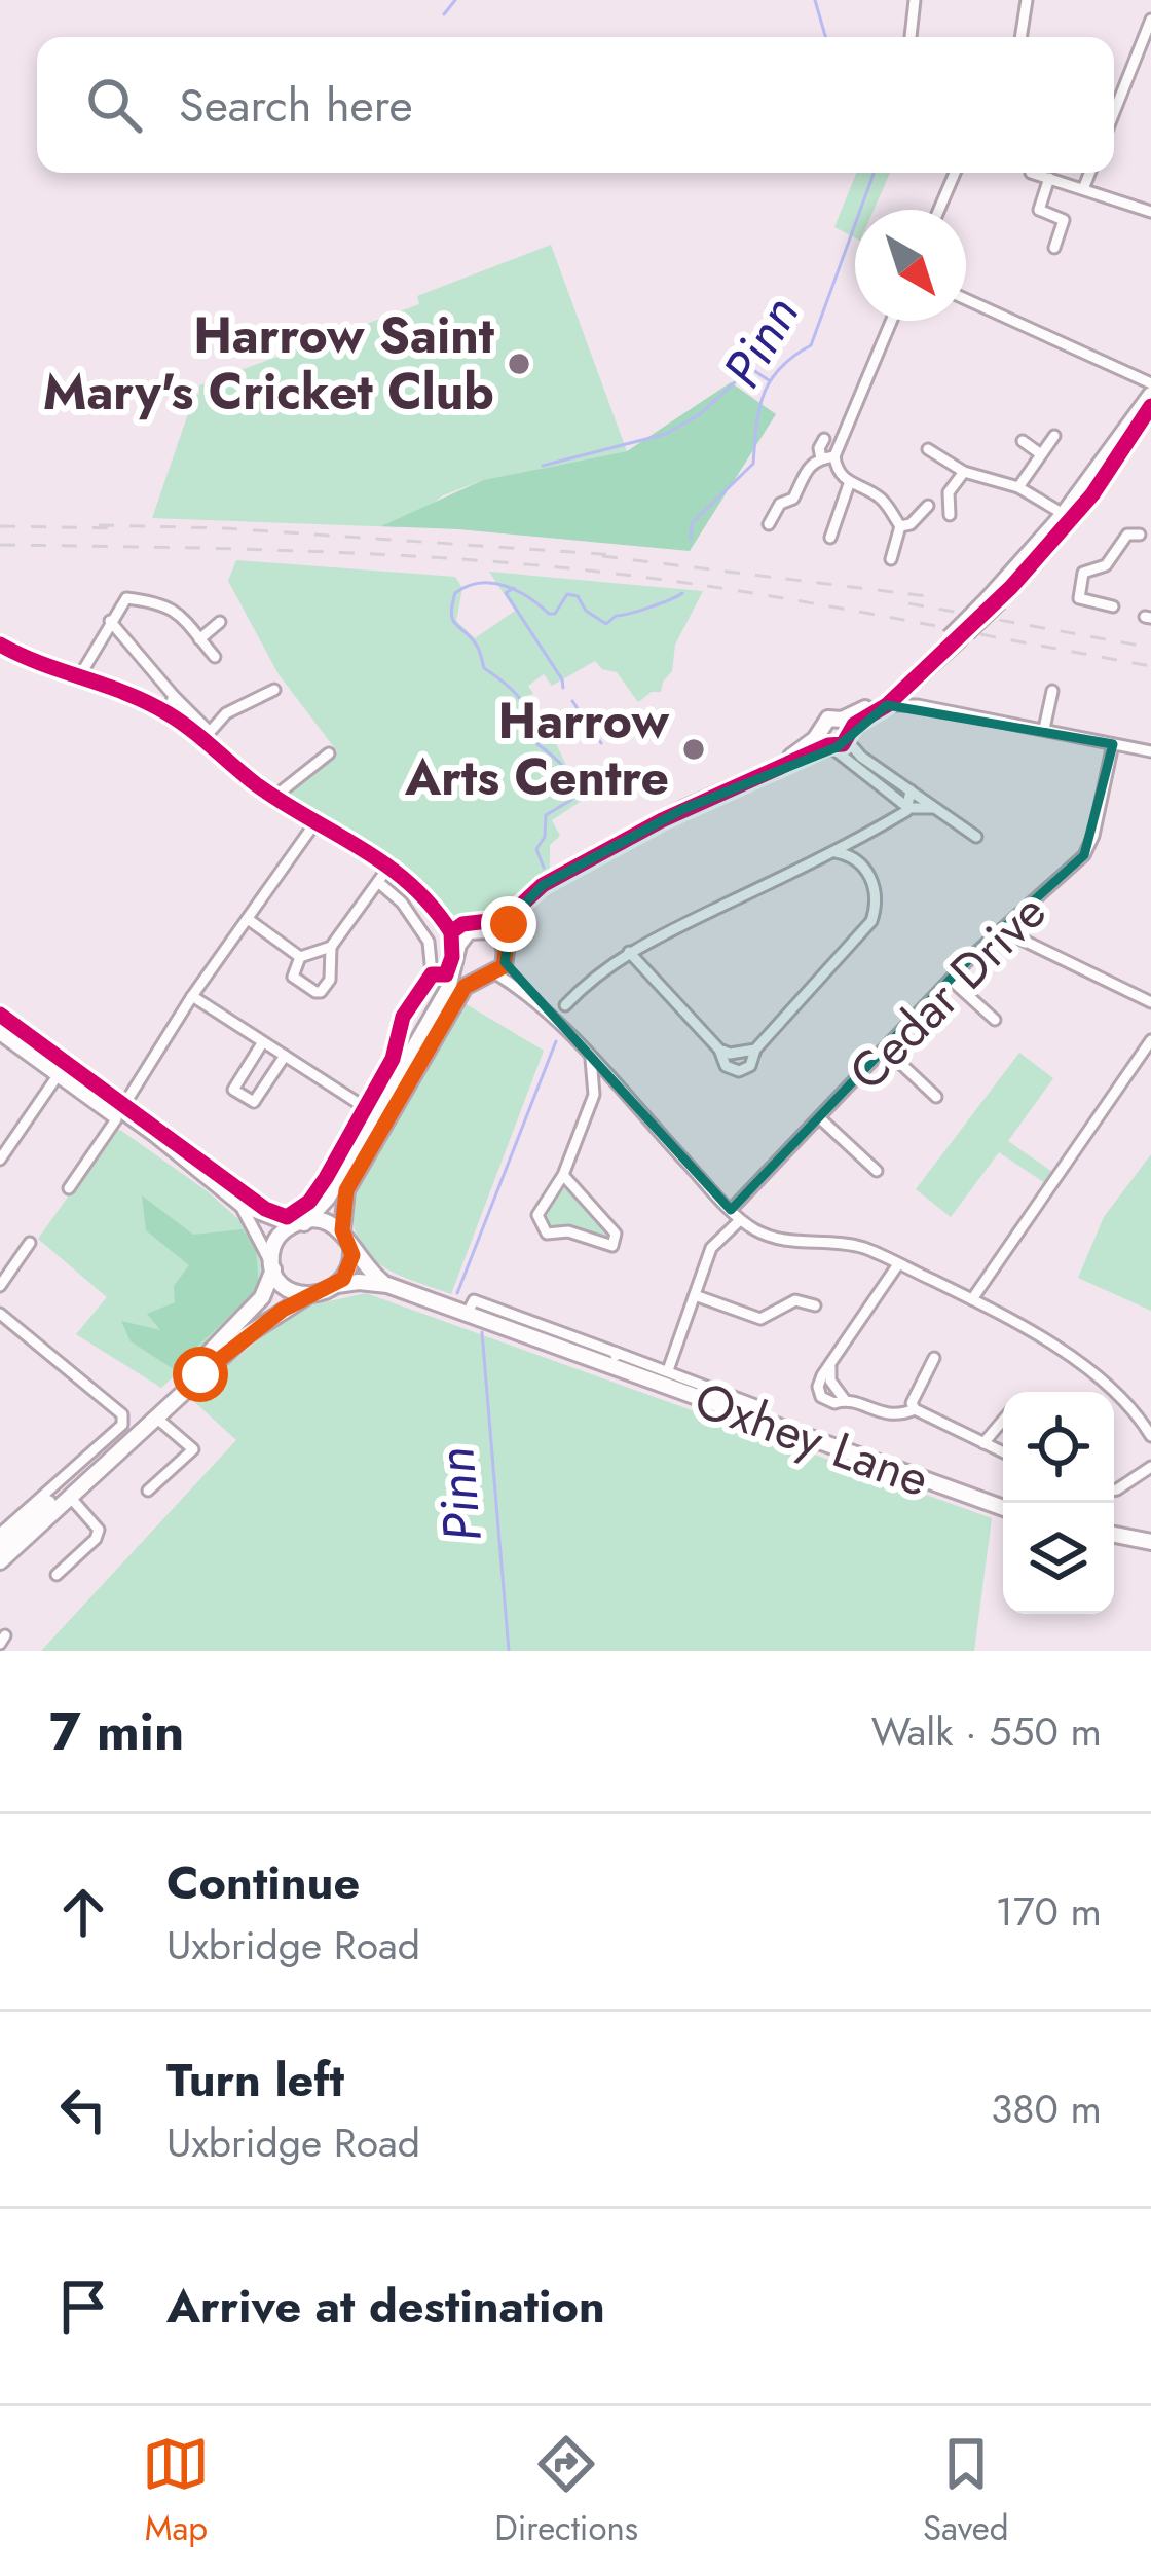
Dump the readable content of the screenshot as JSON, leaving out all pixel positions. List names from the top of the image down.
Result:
{
  "streets": {
    "main road": ["Oxhey Lane"],
    "street": ["Cedar Drive"]
  },
  "water": ["Pinn"],
  "places": ["Harrow Saint Mary's Cricket Club", "Harrow Arts Centre"],
  "north": "bottom right",
  "page": {
    "search": "Search here",
    "heading": ["7 min", "Walk · 550 m"],
    "list": [
      ["Continue", "Uxbridge Road", "170 m"],
      ["Turn left", "Uxbridge Road", "380 m"],
      "Arrive at destination"
    ],
    "nav": ["Map", "Directions", "Saved"]
  }
}
